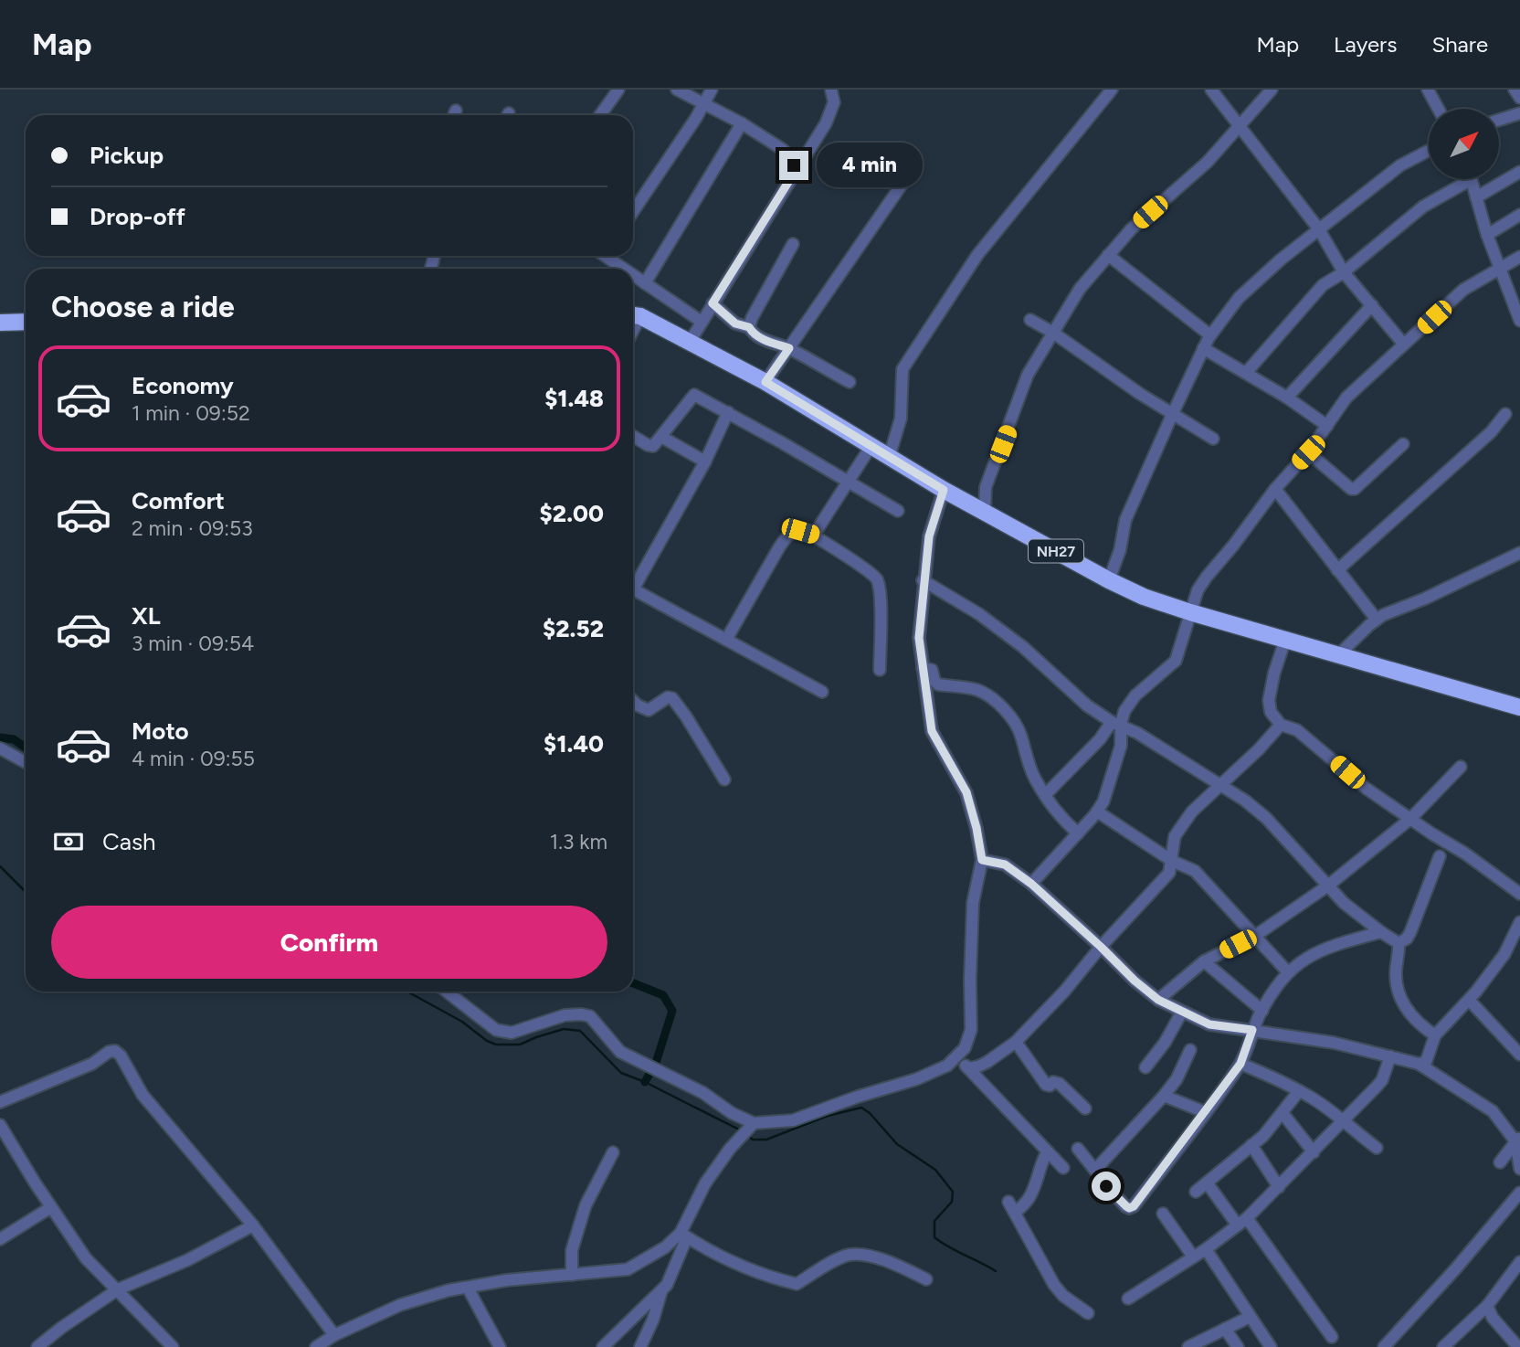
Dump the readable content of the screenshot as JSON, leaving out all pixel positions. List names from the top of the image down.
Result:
{
  "streets": {
    "highway": ["NH27"]
  },
  "north": "top right",
  "page": {
    "header": "Map",
    "nav": ["Map", "Layers", "Share"],
    "banner": ["Pickup", "Drop-off"],
    "bubble": "4 min",
    "heading": "Choose a ride",
    "list": [
      {
        "name": "Economy",
        "note": "1 min · 09:52",
        "value": "$1.48"
      },
      {
        "name": "Comfort",
        "note": "2 min · 09:53",
        "value": "$2.00"
      },
      {
        "name": "XL",
        "note": "3 min · 09:54",
        "value": "$2.52"
      },
      {
        "name": "Moto",
        "note": "4 min · 09:55",
        "value": "$1.40"
      }
    ],
    "pay": ["Cash", "1.3 km"],
    "buttons": "Confirm"
  }
}
